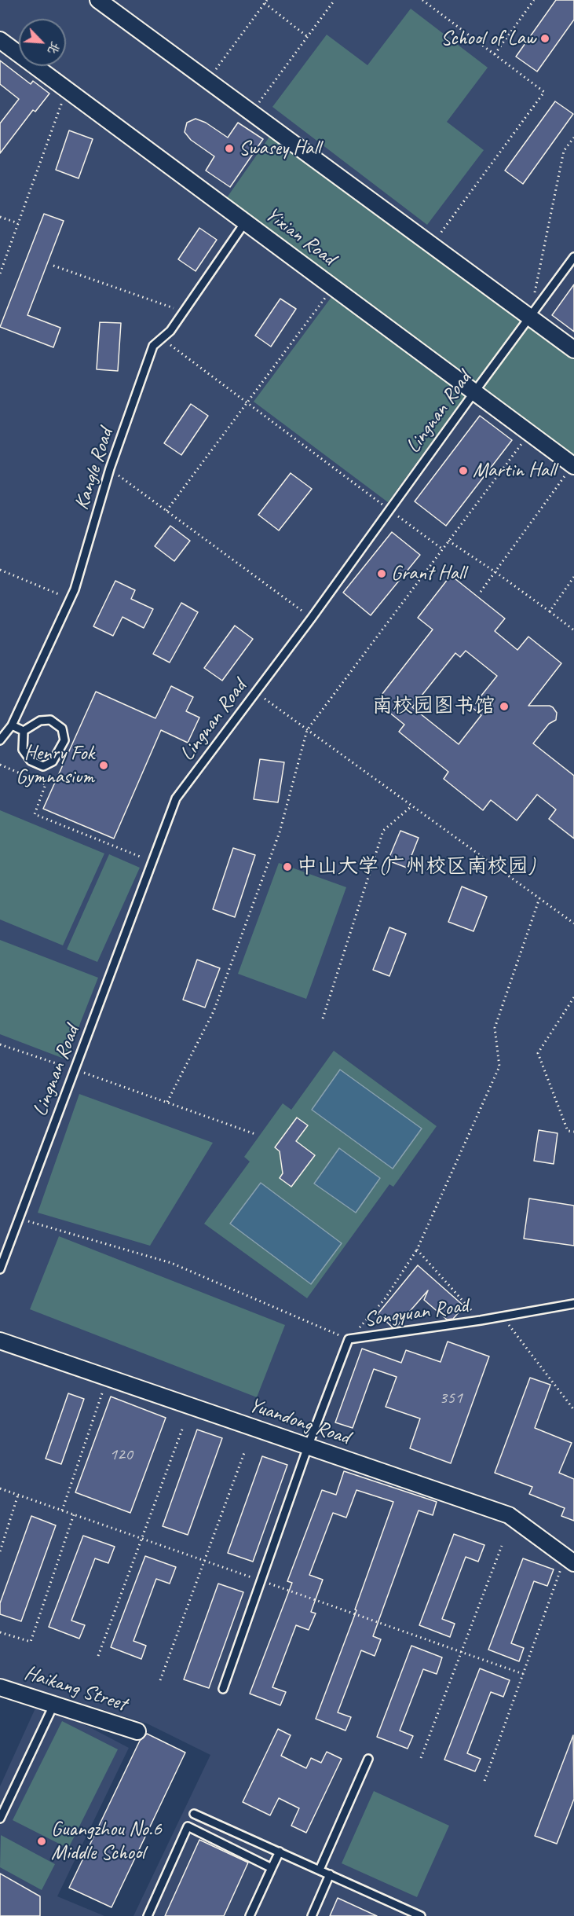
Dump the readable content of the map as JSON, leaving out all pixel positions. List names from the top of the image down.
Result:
{
  "streets": {
    "street": ["Yixian Road", "Yuandong Road", "Haikang Street"],
    "lane": ["Lingnan Road", "Kangle Road", "Songyuan Road"]
  },
  "crossings": [
    ["Yixian Road", "Lingnan Road"],
    ["Yixian Road", "Kangle Road"],
    ["Songyuan Road", "Yuandong Road"]
  ],
  "places": [
    "School of Law",
    "Swasey Hall",
    "Martin Hall",
    "Grant Hall",
    "南校园图书馆",
    "Henry Fok Gymnasium",
    "中山大学(广州校区南校园)",
    "Guangzhou No.6 Middle School"
  ],
  "house_numbers": ["351", "120"],
  "north": "bottom right"
}
